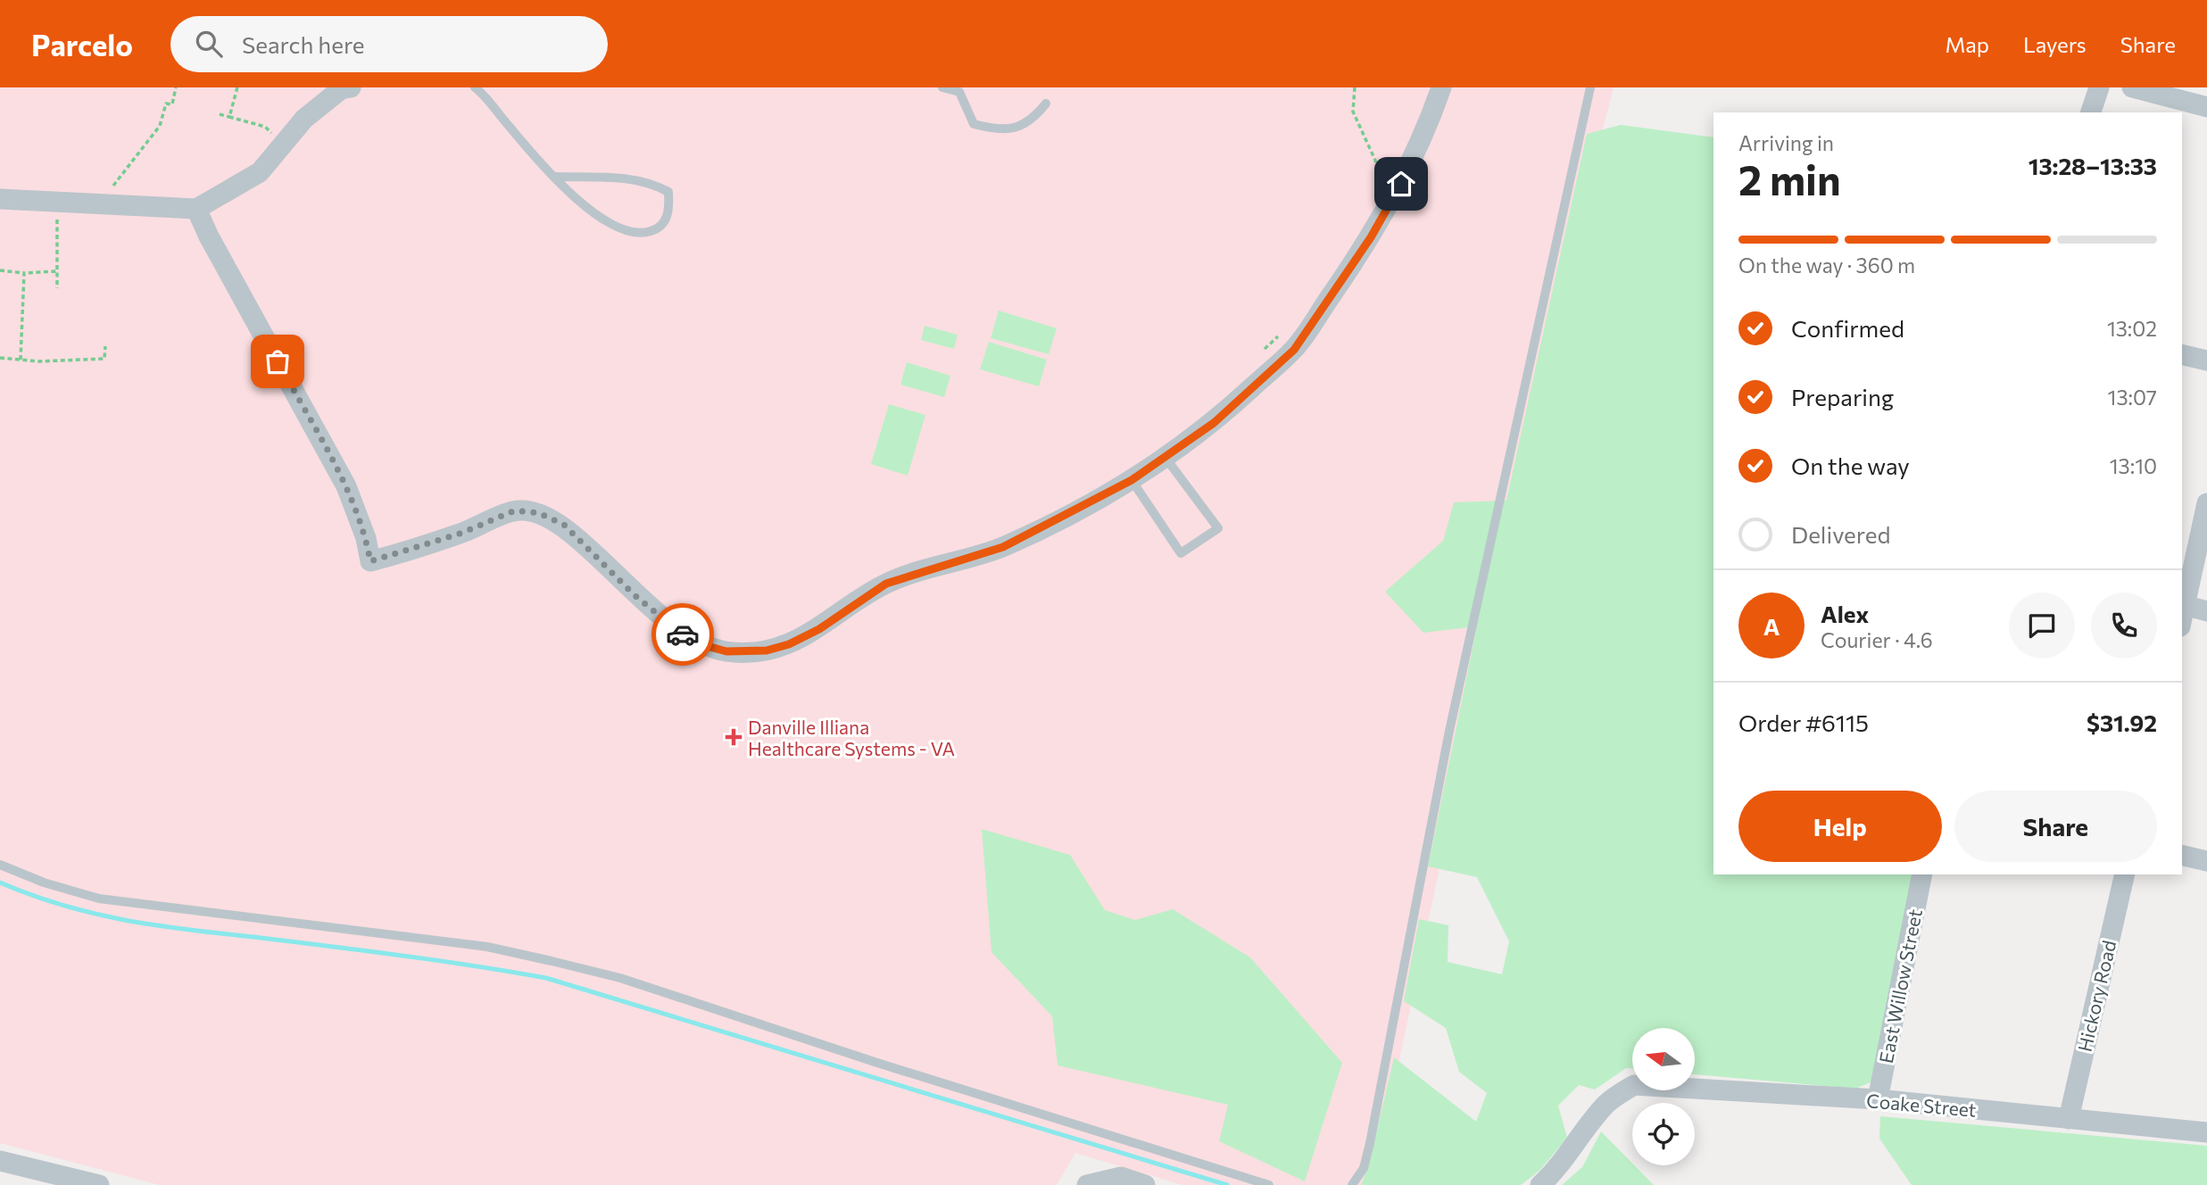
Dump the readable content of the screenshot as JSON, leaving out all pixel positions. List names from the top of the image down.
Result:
{
  "streets": {
    "street": ["East Willow Street", "Hickory Road", "Coake Street"]
  },
  "crossings": [
    ["East Willow Street", "Coake Street"],
    ["Hickory Road", "Coake Street"]
  ],
  "places": {
    "health": ["Danville Illiana Healthcare Systems - VA"]
  },
  "north": "left",
  "page": {
    "header": "Parcelo",
    "search": "Search here",
    "nav": ["Map", "Layers", "Share"],
    "heading": ["2 min", "Arriving in", "13:28–13:33"],
    "panel": [
      "Alex",
      "Courier · 4.6",
      "Order #6115",
      "$31.92"
    ],
    "bar": "On the way · 360 m",
    "list": [
      ["Confirmed", "13:02"],
      ["Preparing", "13:07"],
      ["On the way", "13:10"],
      "Delivered"
    ],
    "round": "A",
    "buttons": ["Help", "Share"]
  }
}
